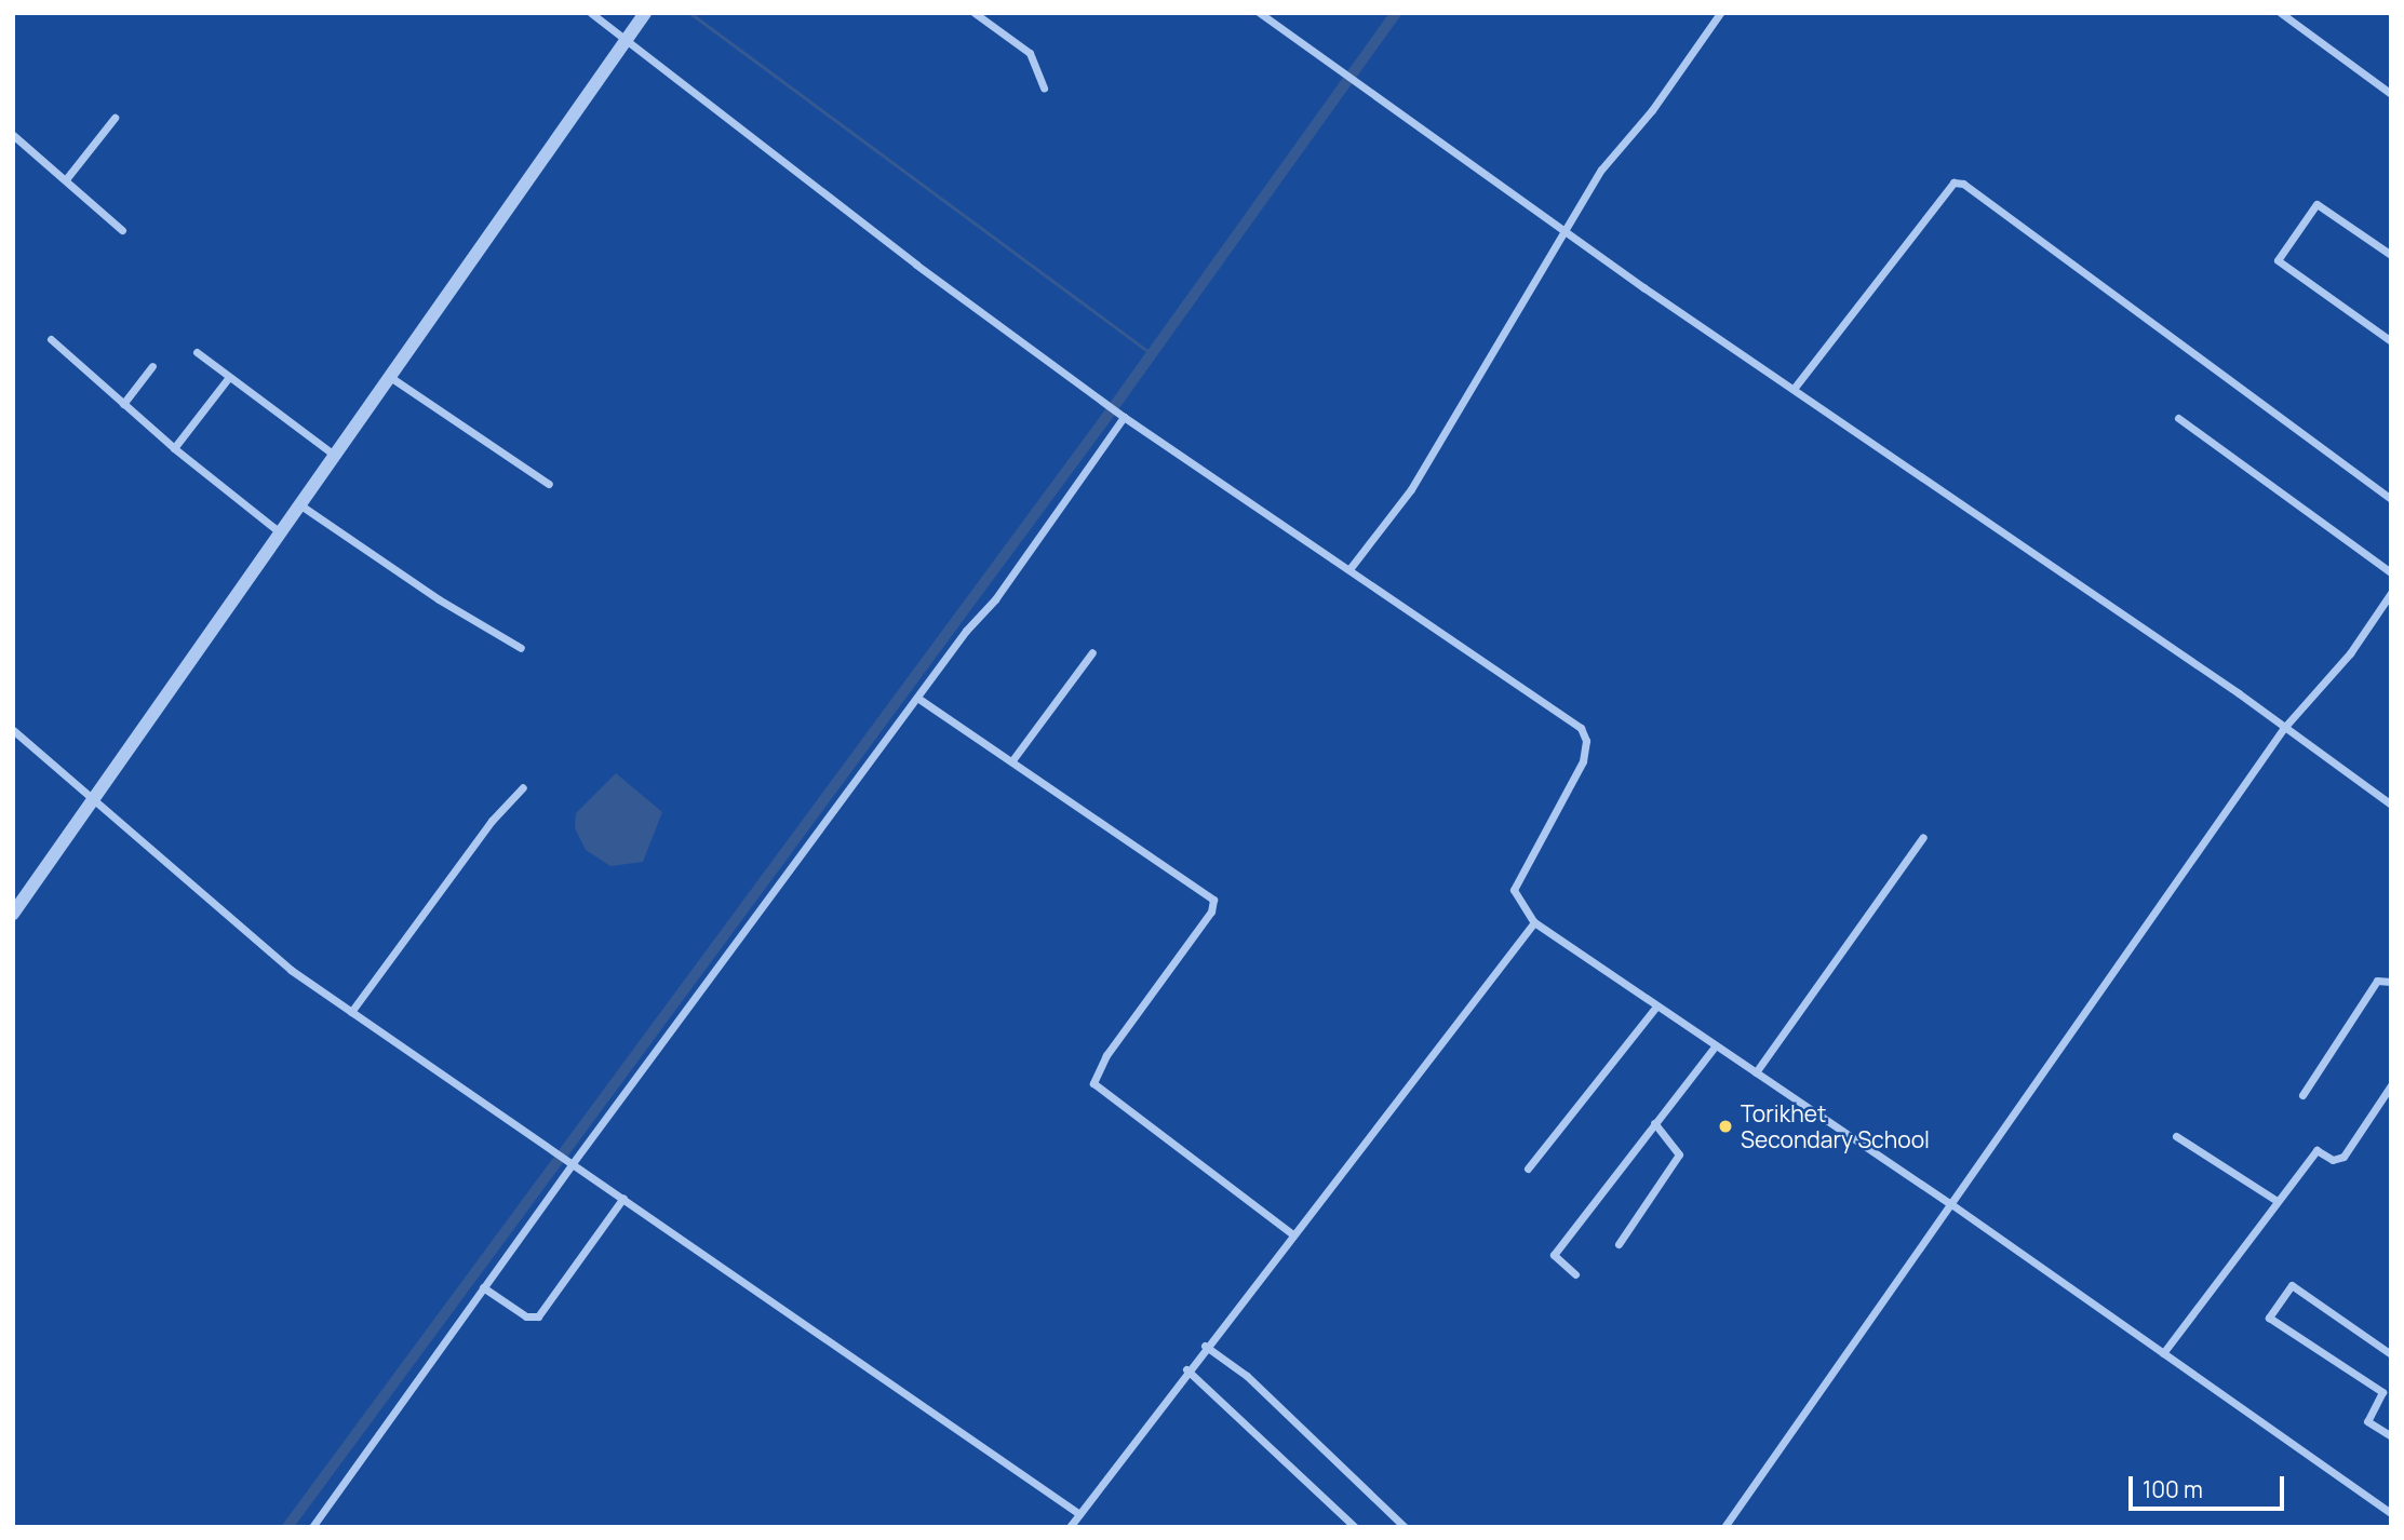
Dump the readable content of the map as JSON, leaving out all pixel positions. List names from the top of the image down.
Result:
{
  "places": ["Torikhet Secondary School"],
  "scale_bar": "100 m"
}
